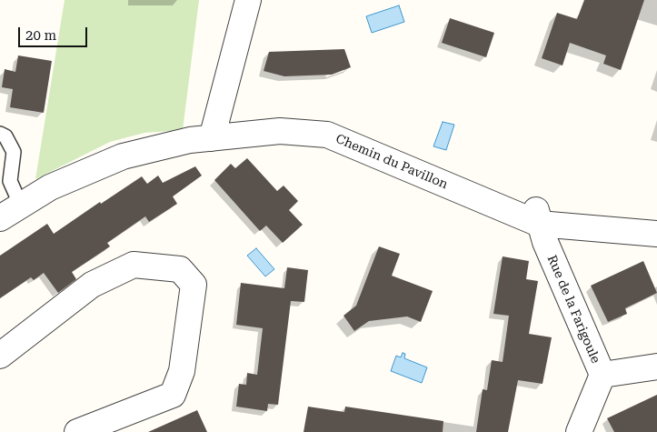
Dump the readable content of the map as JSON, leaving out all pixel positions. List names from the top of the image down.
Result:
{
  "streets": {
    "street": ["Chemin du Pavillon", "Rue de la Farigoule"]
  },
  "crossings": [
    ["Chemin du Pavillon", "Rue de la Farigoule"]
  ],
  "scale_bar": "20 m"
}
